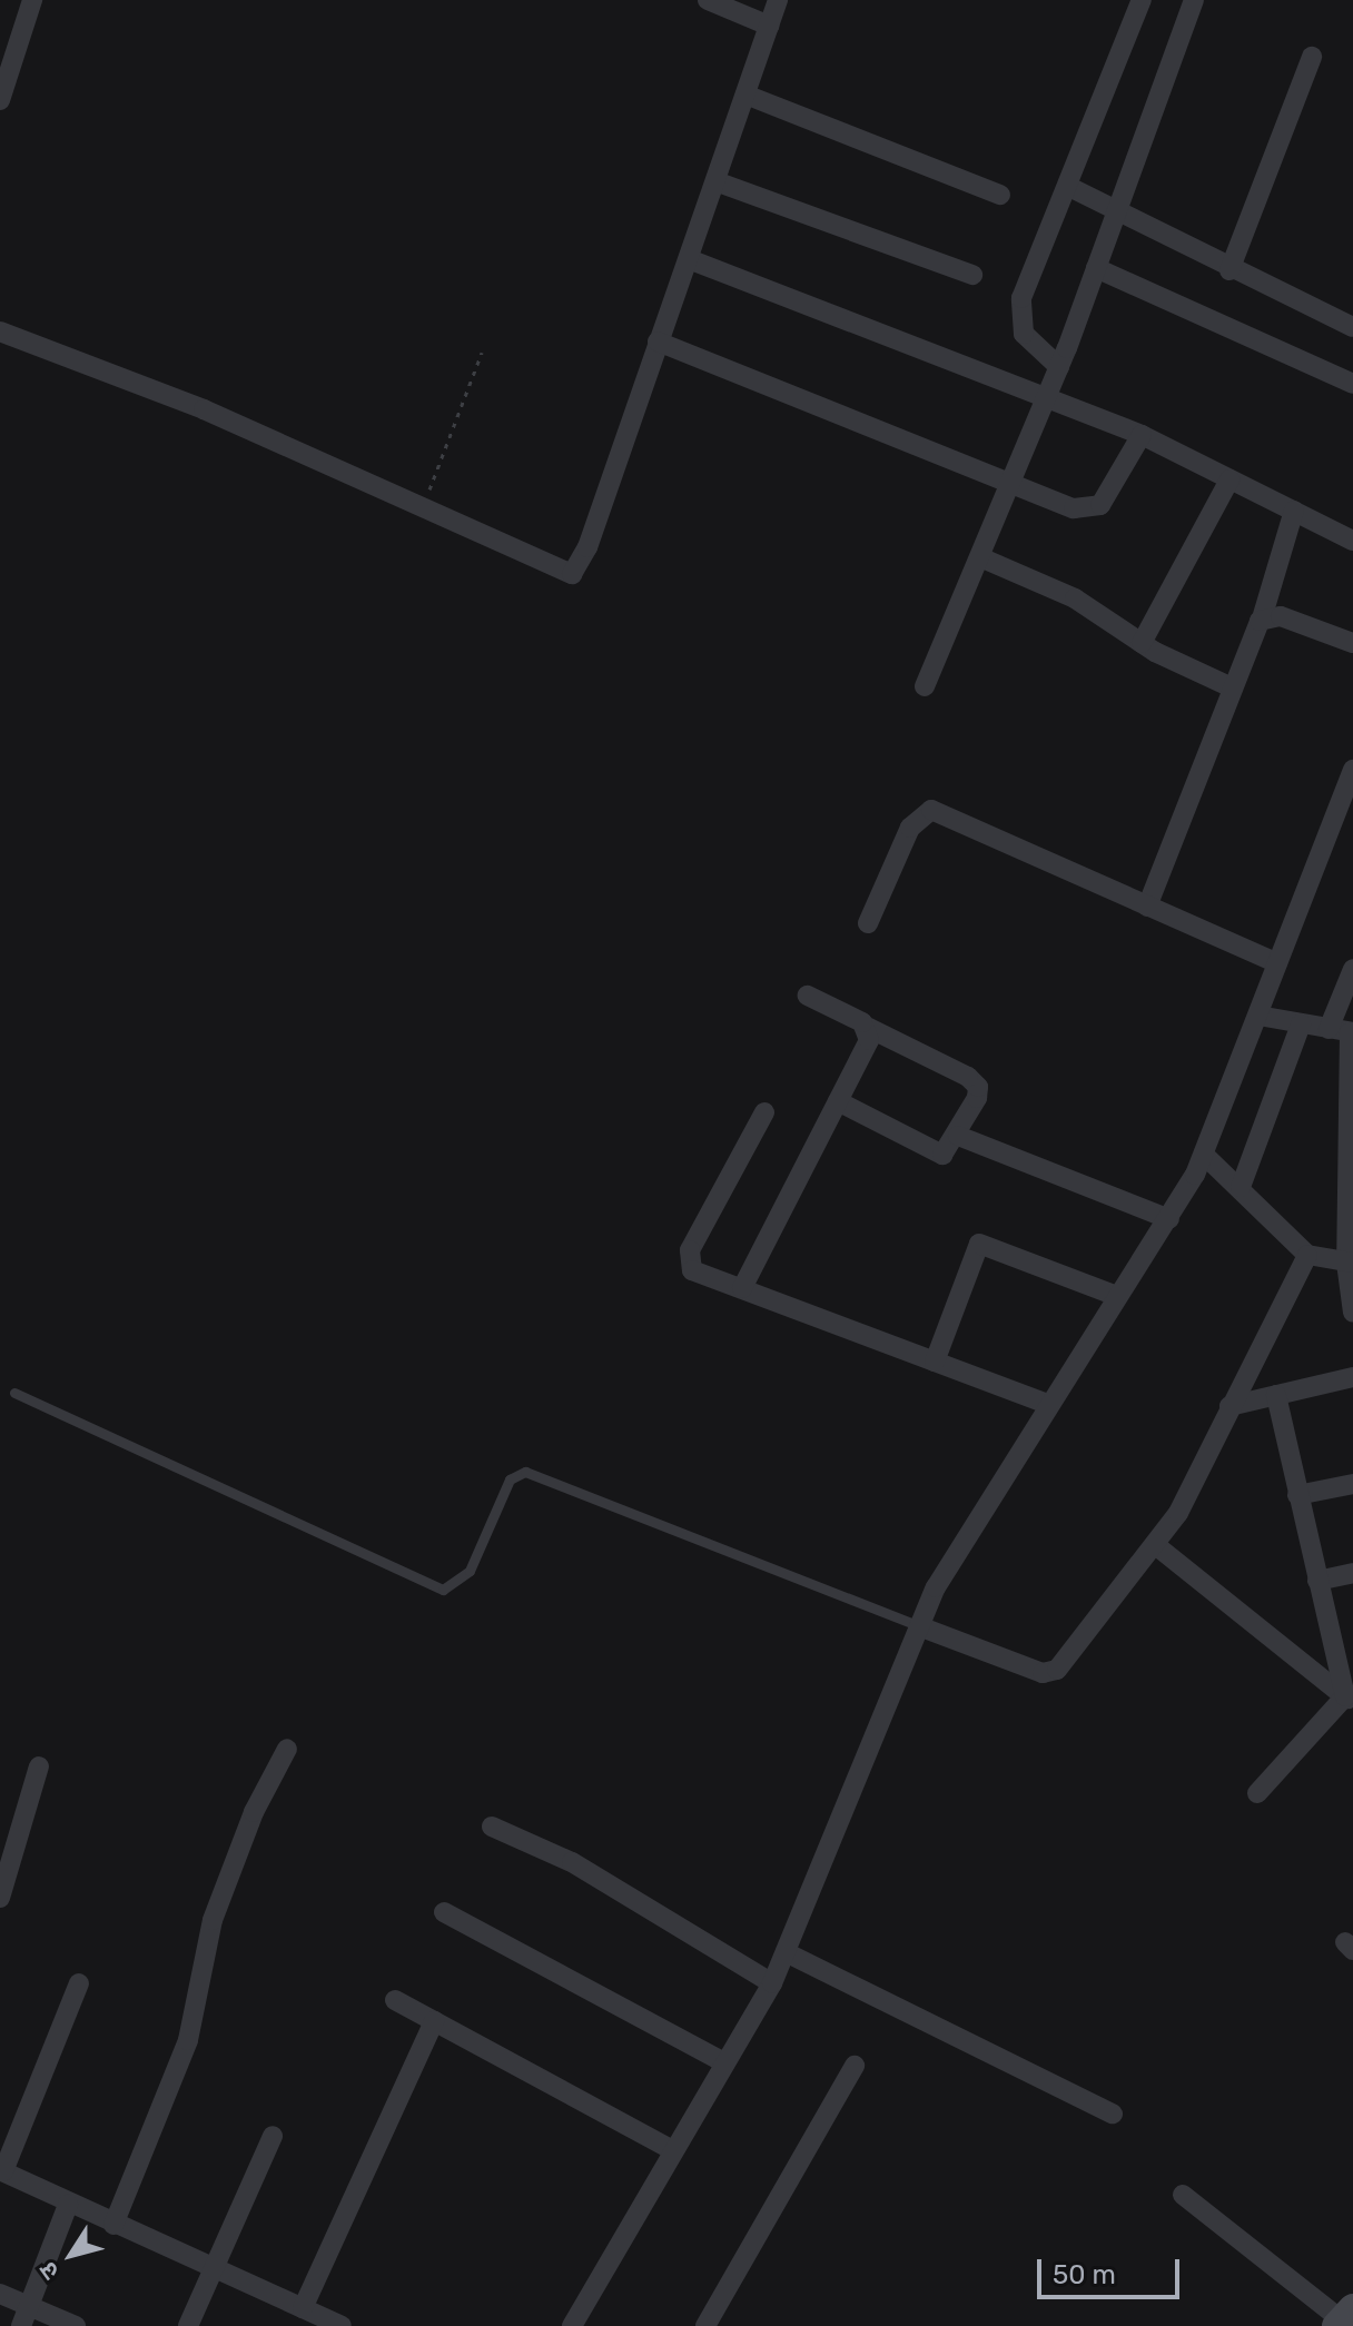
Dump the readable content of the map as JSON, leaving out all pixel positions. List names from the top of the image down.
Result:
{
  "scale_bar": "50 m",
  "north": "bottom left"
}
